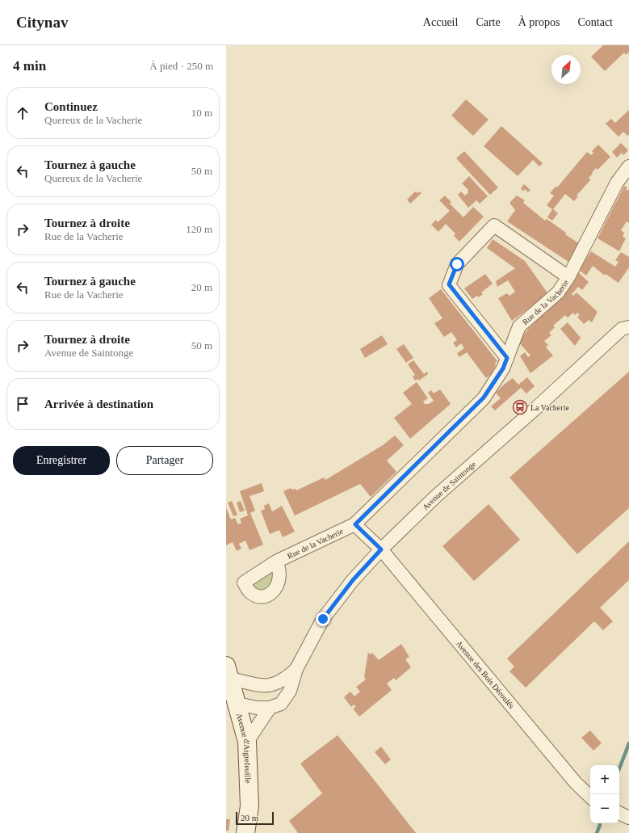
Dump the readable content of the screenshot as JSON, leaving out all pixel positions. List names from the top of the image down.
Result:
{
  "streets": {
    "main road": ["Avenue d'Aigrefeuille"],
    "street": ["Rue de la Vacherie", "Avenue de Saintonge", "Avenue des Bois Déroulés"]
  },
  "crossings": [
    ["Avenue de Saintonge", "Avenue des Bois Déroulés"],
    ["Avenue de Saintonge", "Avenue d'Aigrefeuille"]
  ],
  "places": {
    "bus stop": ["La Vacherie"]
  },
  "scale_bar": "20 m",
  "north": "top right",
  "page": {
    "header": "Citynav",
    "nav": [
      "Accueil",
      "Carte",
      "À propos",
      "Contact"
    ],
    "heading": ["4 min", "À pied · 250 m"],
    "list": [
      ["Continuez", "Quereux de la Vacherie", "10 m"],
      ["Tournez à gauche", "Quereux de la Vacherie", "50 m"],
      ["Tournez à droite", "Rue de la Vacherie", "120 m"],
      ["Tournez à gauche", "Rue de la Vacherie", "20 m"],
      ["Tournez à droite", "Avenue de Saintonge", "50 m"],
      "Arrivée à destination"
    ],
    "buttons": ["Enregistrer", "Partager"],
    "map_buttons": ["+", "−"],
    "scale": "20 m"
  }
}
